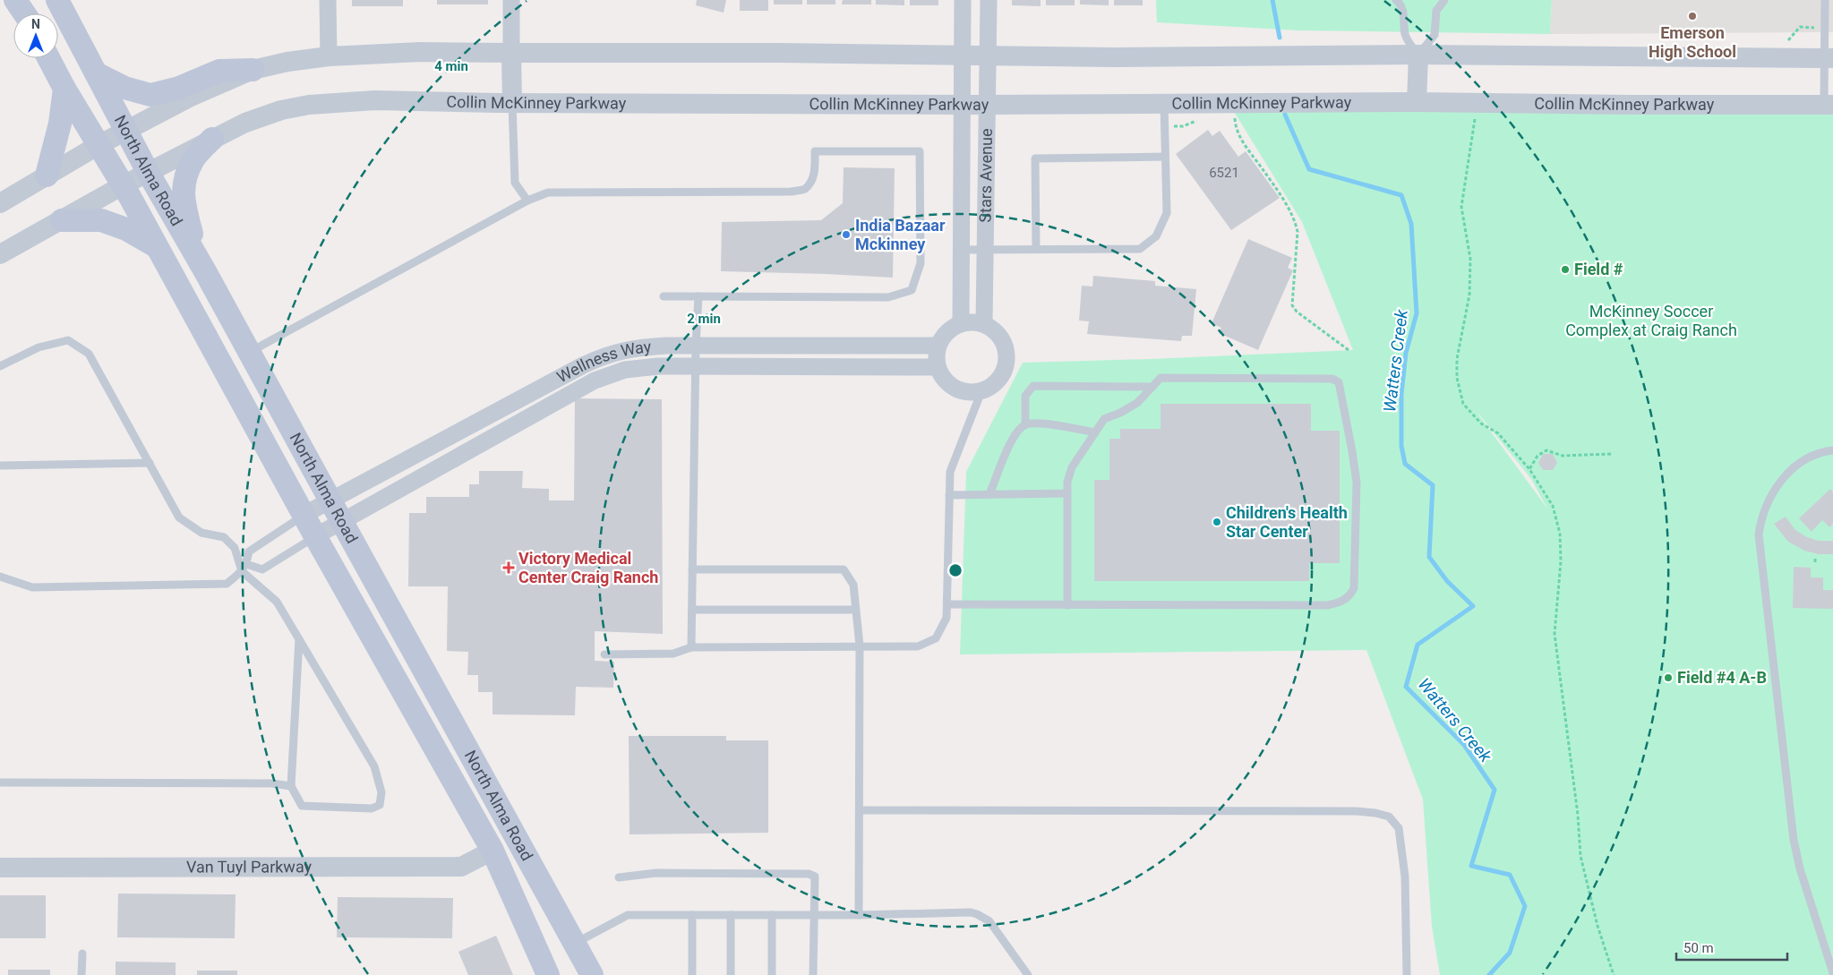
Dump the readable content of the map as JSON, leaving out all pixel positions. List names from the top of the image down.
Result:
{
  "streets": {
    "main road": ["North Alma Road"],
    "street": [
      "Collin McKinney Parkway",
      "Stars Avenue",
      "Wellness Way",
      "Van Tuyl Parkway"
    ]
  },
  "crossings": [
    ["Collin McKinney Parkway", "North Alma Road"],
    ["Collin McKinney Parkway", "Stars Avenue"],
    ["North Alma Road", "Wellness Way"],
    ["North Alma Road", "Van Tuyl Parkway"],
    ["Stars Avenue", "Wellness Way"]
  ],
  "water": ["Watters Creek"],
  "parks": ["McKinney Soccer Complex at Craig Ranch"],
  "places": {
    "other": [
      "Emerson High School",
      "India Bazaar Mckinney",
      "Field #",
      "Children's Health Star Center",
      "Field #4 A-B"
    ],
    "health": ["Victory Medical Center Craig Ranch"]
  },
  "house_numbers": ["6521"],
  "scale_bar": "50 m",
  "north": "top",
  "rings": ["4 min", "2 min"]
}
